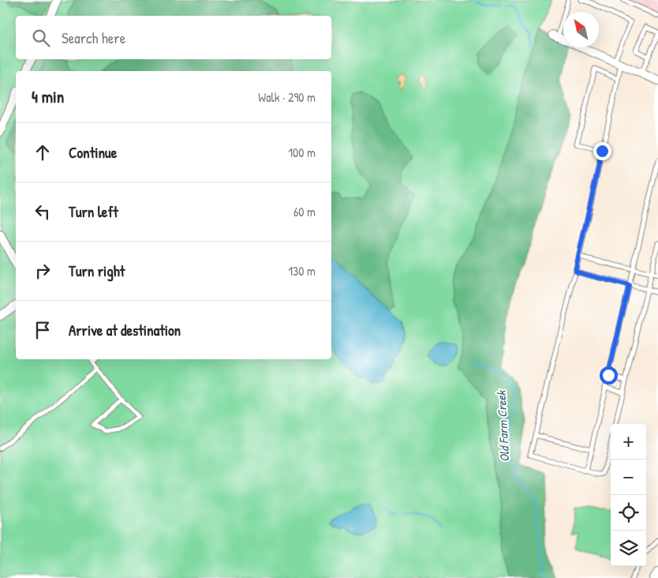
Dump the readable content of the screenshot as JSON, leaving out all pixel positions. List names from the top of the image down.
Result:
{
  "water": ["Old Farm Creek"],
  "north": "top left",
  "page": {
    "search": "Search here",
    "heading": ["4 min", "Walk · 290 m"],
    "list": [
      ["Continue", "100 m"],
      ["Turn left", "60 m"],
      ["Turn right", "130 m"],
      "Arrive at destination"
    ],
    "map_buttons": ["+", "−"]
  }
}
